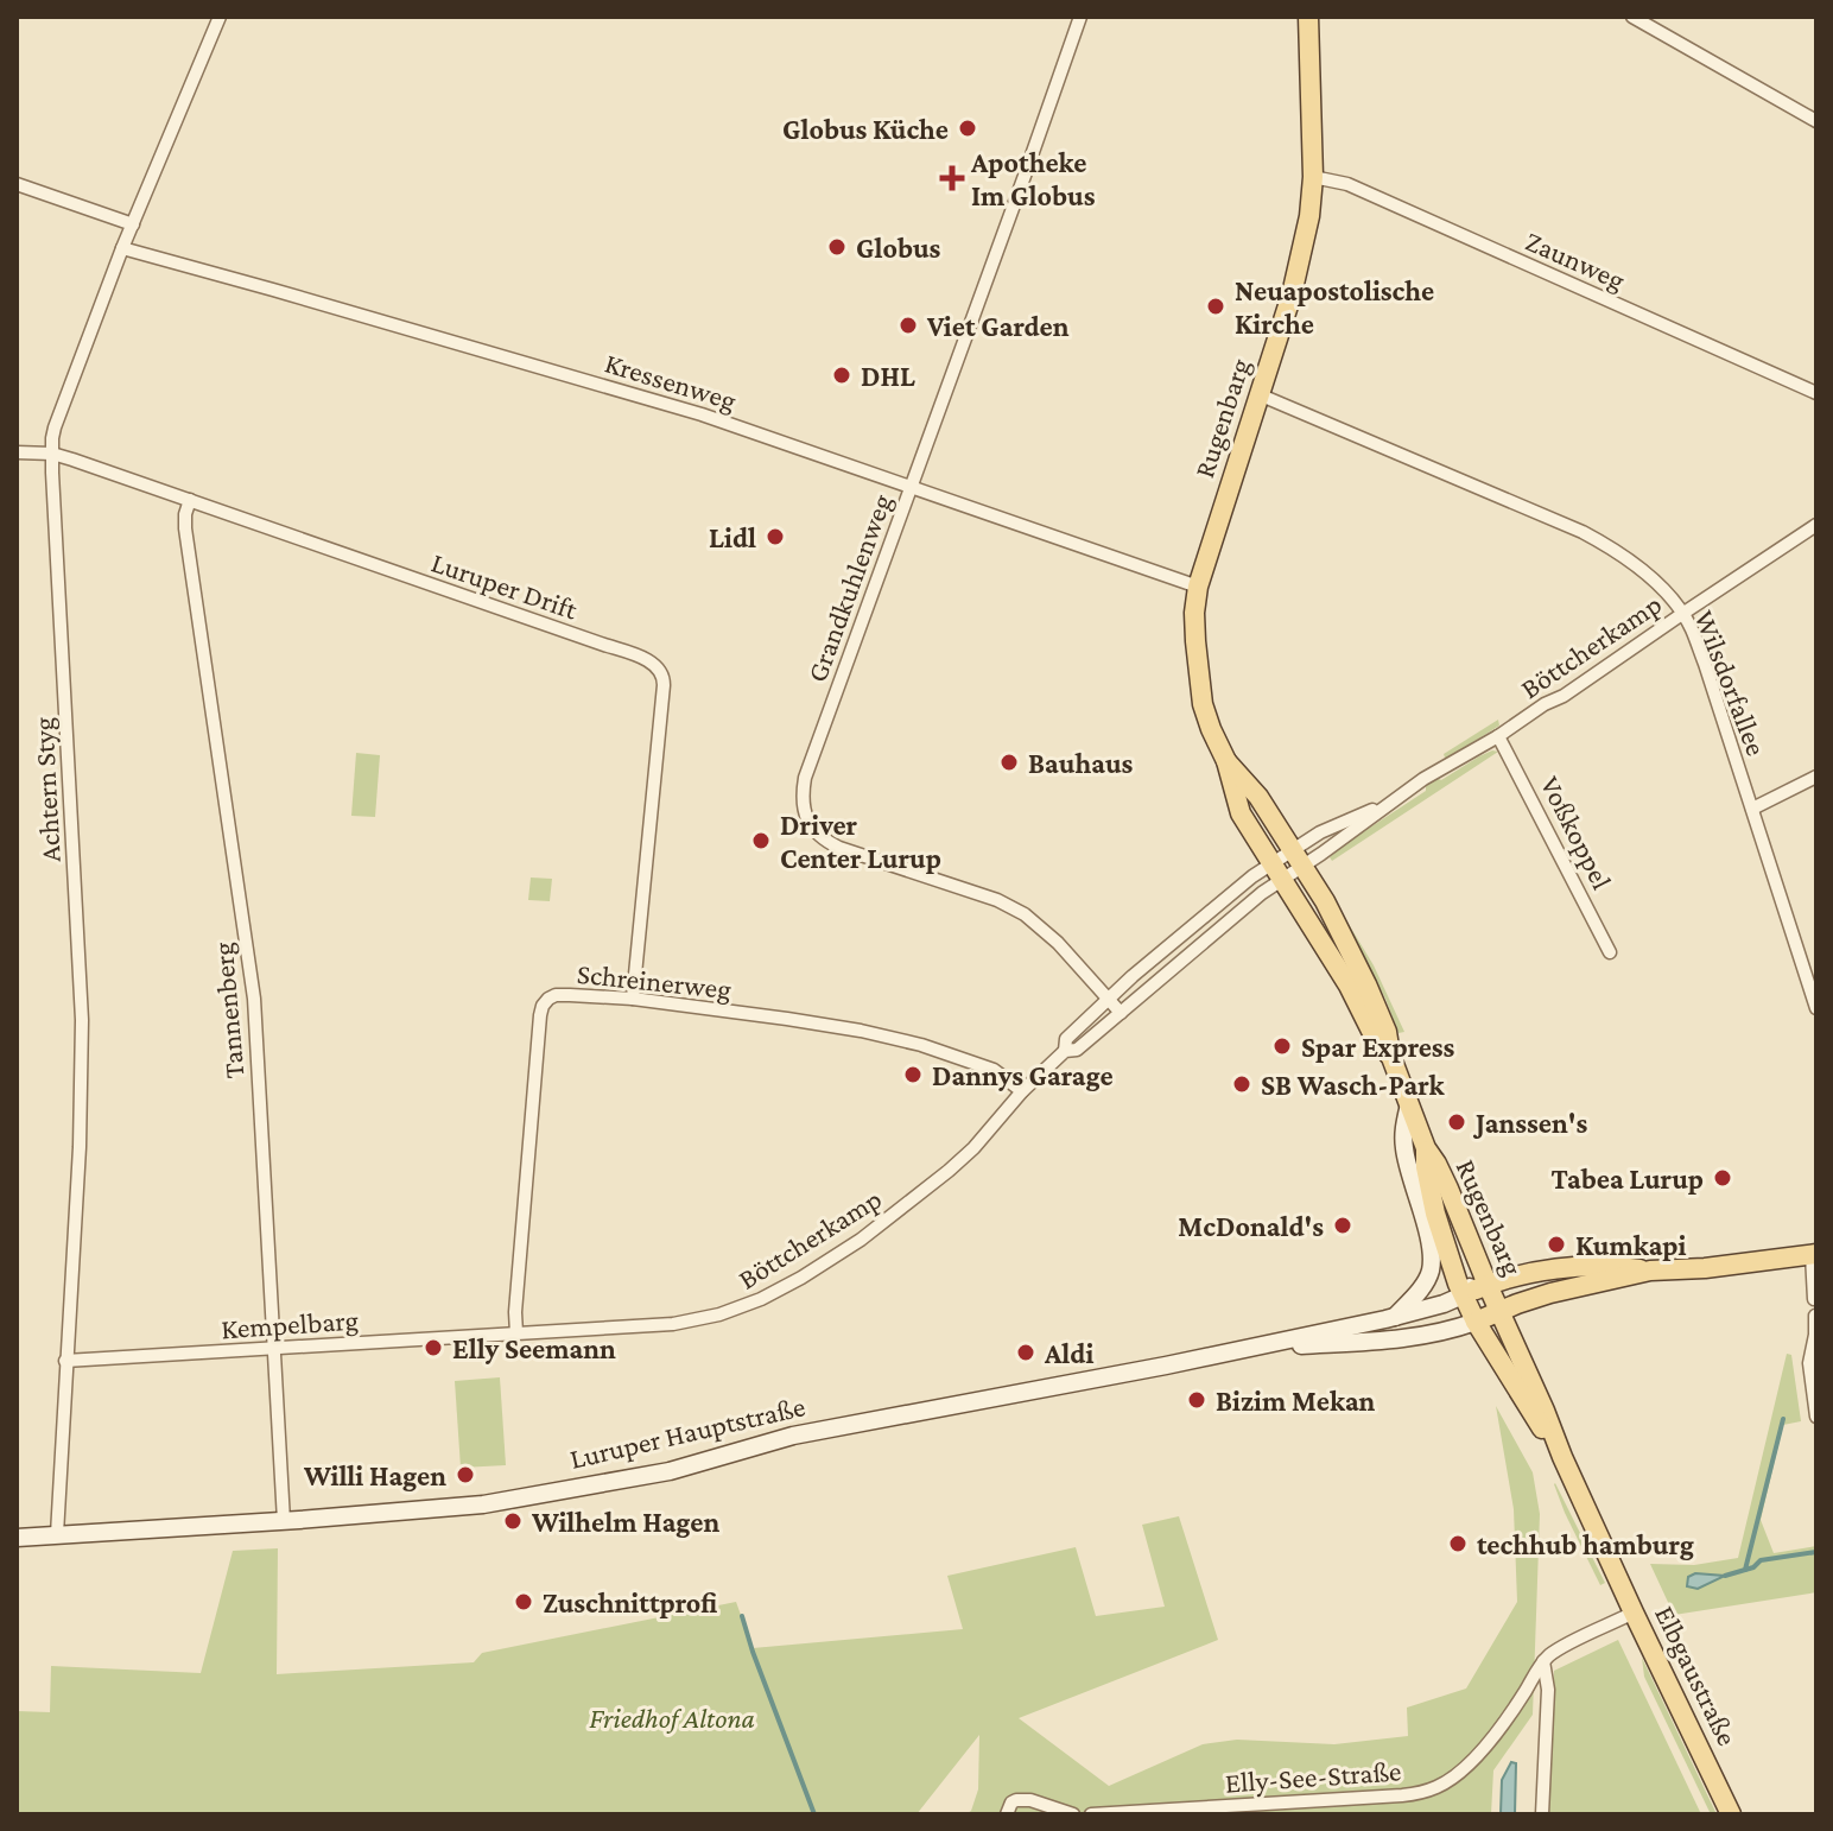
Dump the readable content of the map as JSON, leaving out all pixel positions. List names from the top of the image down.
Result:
{
  "streets": {
    "main road": ["Rugenbarg", "Luruper Hauptstraße", "Elbgaustraße"],
    "street": [
      "Zaunweg",
      "Kressenweg",
      "Luruper Drift",
      "Grandkuhlenweg",
      "Böttcherkamp",
      "Wilsdorfallee",
      "Achtern Styg",
      "Voßkoppel",
      "Schreinerweg",
      "Tannenberg",
      "Kempelbarg",
      "Elly-See-Straße"
    ]
  },
  "crossings": [
    ["Zaunweg", "Rugenbarg"],
    ["Kressenweg", "Rugenbarg"],
    ["Kressenweg", "Grandkuhlenweg"],
    ["Kressenweg", "Achtern Styg"],
    ["Rugenbarg", "Böttcherkamp"],
    ["Rugenbarg", "Wilsdorfallee"],
    ["Rugenbarg", "Luruper Hauptstraße"],
    ["Rugenbarg", "Elbgaustraße"],
    ["Luruper Drift", "Achtern Styg"],
    ["Luruper Drift", "Schreinerweg"],
    ["Luruper Drift", "Tannenberg"],
    ["Grandkuhlenweg", "Böttcherkamp"],
    ["Böttcherkamp", "Wilsdorfallee"],
    ["Böttcherkamp", "Voßkoppel"],
    ["Böttcherkamp", "Schreinerweg"],
    ["Böttcherkamp", "Kempelbarg"],
    ["Achtern Styg", "Kempelbarg"],
    ["Achtern Styg", "Luruper Hauptstraße"],
    ["Schreinerweg", "Kempelbarg"],
    ["Tannenberg", "Kempelbarg"],
    ["Tannenberg", "Luruper Hauptstraße"],
    ["Luruper Hauptstraße", "Elbgaustraße"],
    ["Elbgaustraße", "Elly-See-Straße"]
  ],
  "parks": ["Friedhof Altona"],
  "places": {
    "other": [
      "Globus Küche",
      "Globus",
      "Neuapostolische Kirche",
      "Viet Garden",
      "DHL",
      "Lidl",
      "Bauhaus",
      "Driver Center Lurup",
      "Spar Express",
      "Dannys Garage",
      "SB Wasch-Park",
      "Janssen's",
      "Tabea Lurup",
      "McDonald's",
      "Kumkapi",
      "Elly Seemann",
      "Aldi",
      "Bizim Mekan",
      "Willi Hagen",
      "Wilhelm Hagen",
      "techhub hamburg",
      "Zuschnittprofi"
    ],
    "health": ["Apotheke Im Globus"]
  }
}
